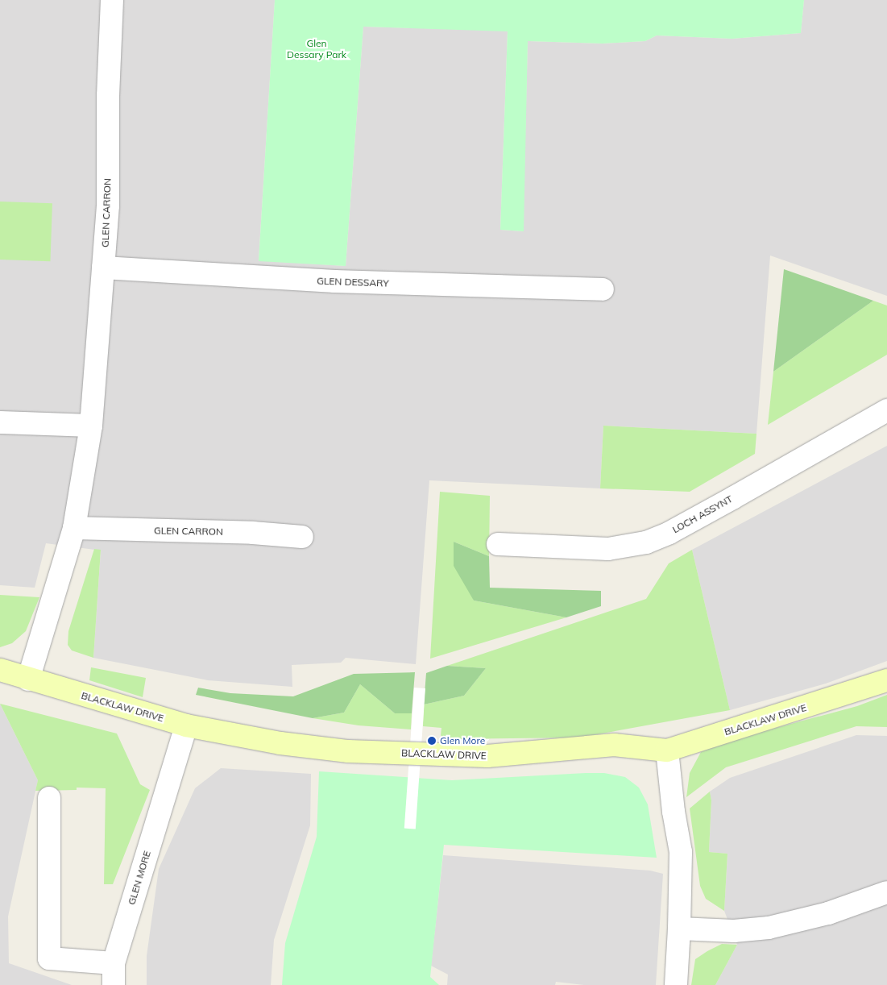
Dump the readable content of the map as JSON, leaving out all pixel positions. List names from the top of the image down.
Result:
{
  "streets": {
    "street": [
      "GLEN CARRON",
      "GLEN DESSARY",
      "LOCH ASSYNT",
      "BLACKLAW DRIVE",
      "GLEN MORE"
    ]
  },
  "crossings": [
    ["GLEN CARRON", "GLEN DESSARY"],
    ["GLEN CARRON", "BLACKLAW DRIVE"],
    ["BLACKLAW DRIVE", "GLEN MORE"]
  ],
  "parks": ["Glen Dessary Park"],
  "places": ["Glen More"]
}
